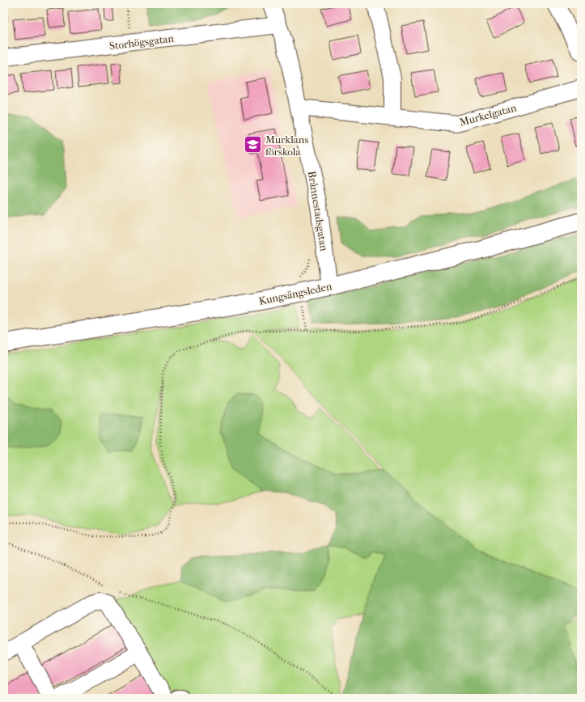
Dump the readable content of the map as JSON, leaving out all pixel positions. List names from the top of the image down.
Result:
{
  "streets": {
    "main road": ["Kungsängsleden"],
    "street": ["Storhögsgatan", "Murkelgatan", "Brånnestadsgatan"]
  },
  "crossings": [
    ["Storhögsgatan", "Brånnestadsgatan"],
    ["Murkelgatan", "Brånnestadsgatan"],
    ["Brånnestadsgatan", "Kungsängsleden"]
  ],
  "places": {
    "school or university": ["Murklans förskola"]
  }
}
